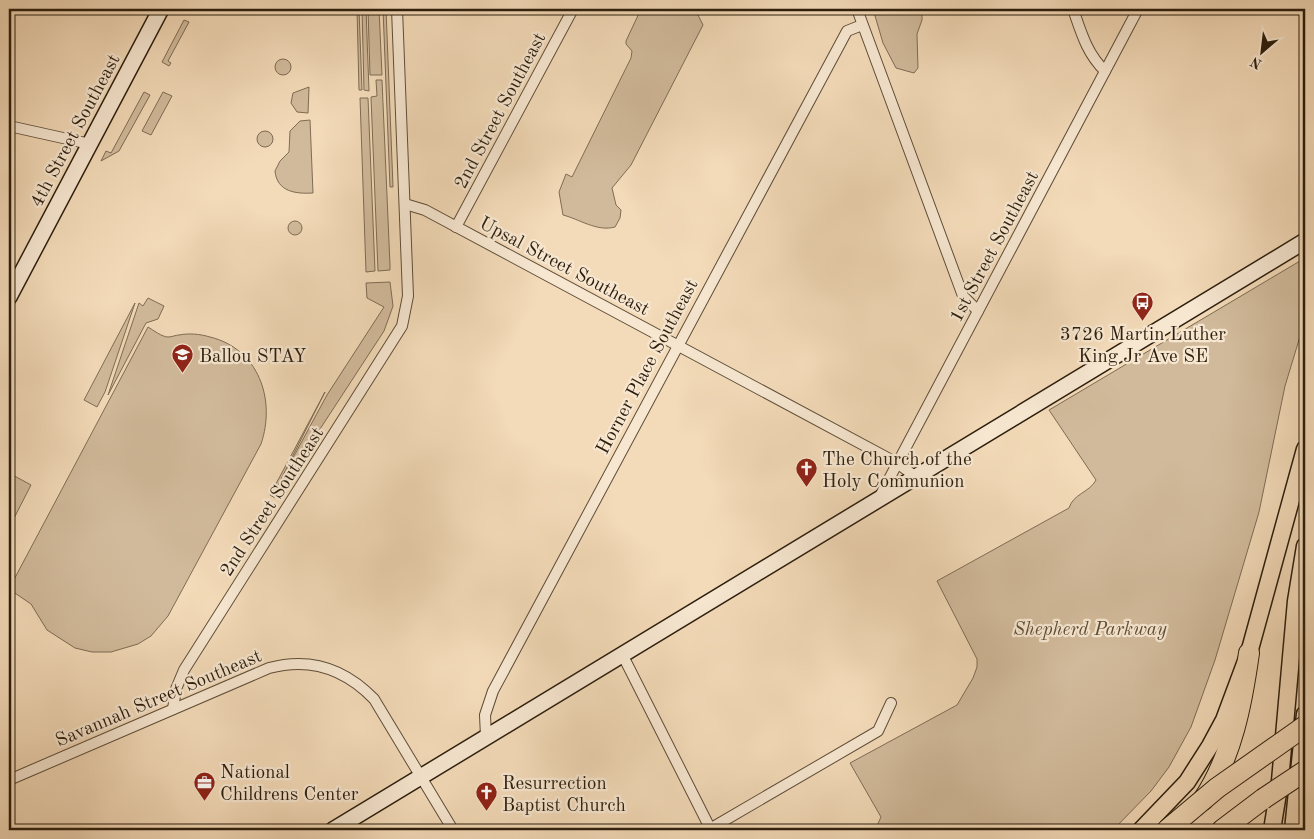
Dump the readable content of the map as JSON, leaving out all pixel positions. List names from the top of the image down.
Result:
{
  "streets": {
    "main road": ["4th Street Southeast"],
    "street": [
      "2nd Street Southeast",
      "1st Street Southeast",
      "Upsal Street Southeast",
      "Horner Place Southeast",
      "Savannah Street Southeast"
    ]
  },
  "crossings": [
    ["2nd Street Southeast", "Upsal Street Southeast"],
    ["2nd Street Southeast", "Savannah Street Southeast"],
    ["1st Street Southeast", "Upsal Street Southeast"],
    ["Upsal Street Southeast", "Horner Place Southeast"]
  ],
  "parks": ["Shepherd Parkway"],
  "places": {
    "bus stop": ["3726 Martin Luther King Jr Ave SE"],
    "school or university": ["Ballou STAY"],
    "church": ["The Church of the Holy Communion", "Resurrection Baptist Church"],
    "office": ["National Childrens Center"]
  },
  "north": "bottom left"
}
